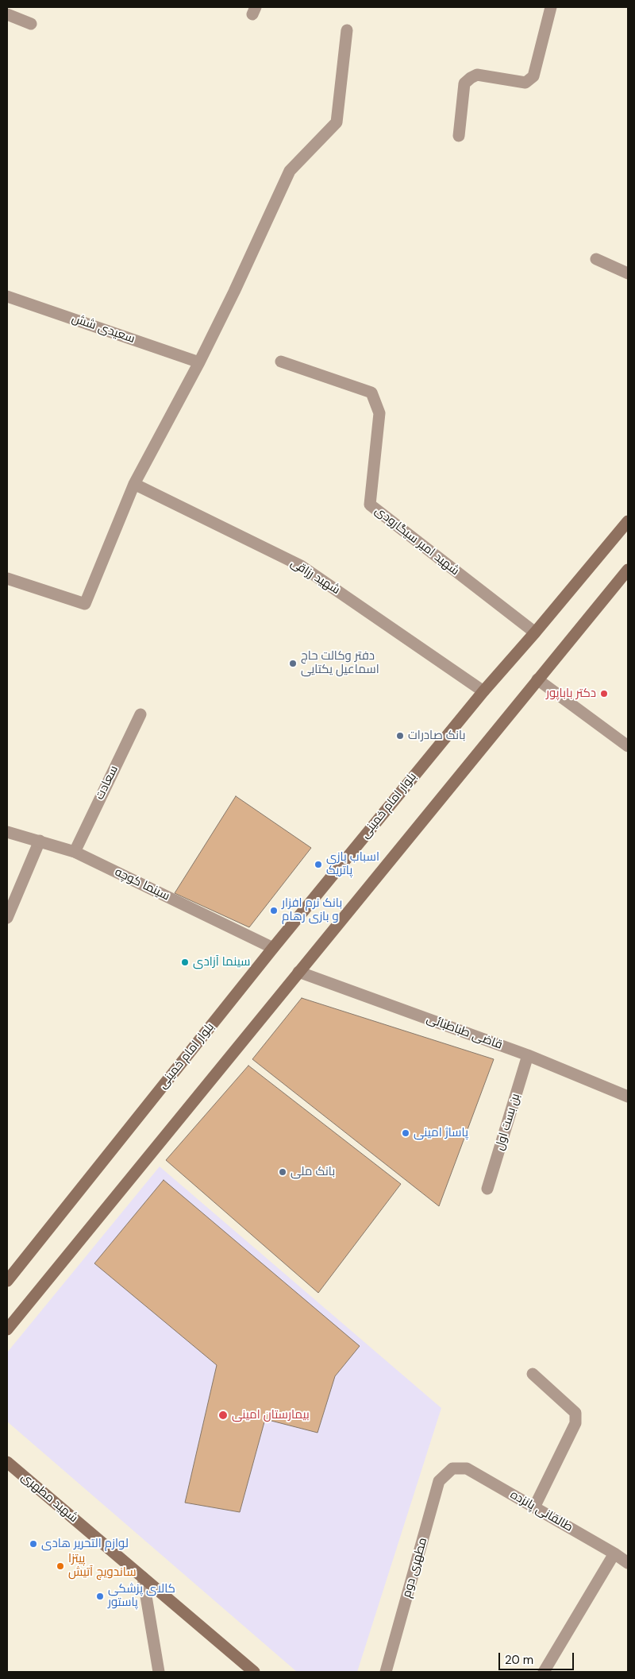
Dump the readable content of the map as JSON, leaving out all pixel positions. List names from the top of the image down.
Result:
{
  "streets": {
    "main road": ["بلوار امام خمینی", "شهید مطهری"],
    "street": [
      "سعیدی شش",
      "شهید امیر سیگارودی",
      "شهید رزاقی",
      "سعادت",
      "سینما کوچه",
      "قاضی طباطبائی",
      "بن بست اول",
      "طالقانی پانزده",
      "مطهری دوم"
    ]
  },
  "crossings": [
    ["شهید امیر سیگارودی", "بلوار امام خمینی"],
    ["شهید رزاقی", "بلوار امام خمینی"],
    ["سعادت", "سینما کوچه"],
    ["بلوار امام خمینی", "سینما کوچه"],
    ["قاضی طباطبائی", "بن بست اول"],
    ["طالقانی پانزده", "مطهری دوم"]
  ],
  "places": [
    "دفتر وکالت حاج اسماعیل یکتایی",
    "دکتر باباپور",
    "بانک صادرات",
    "اسباب بازی پاتریک",
    "بانک نرم افزار و بازی رهام",
    "سینما آزادی",
    "پاساژ امینی",
    "بانک ملی",
    "بیمارستان امینی",
    "لوازم التحریر هادی",
    "پیتزا ساندویچ آتیش",
    "کالای پزشکی پاستور"
  ],
  "scale_bar": "20 m"
}
